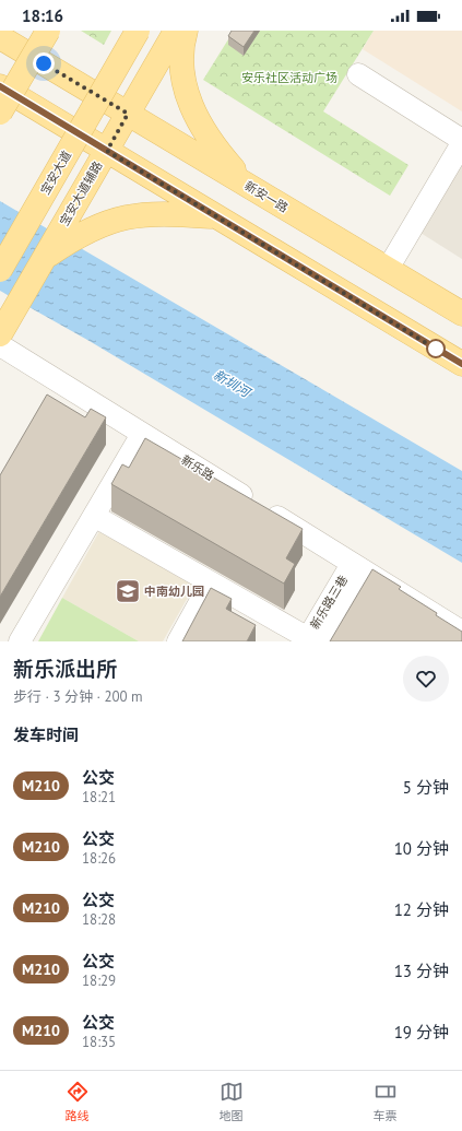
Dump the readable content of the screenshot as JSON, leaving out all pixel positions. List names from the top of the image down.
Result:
{
  "streets": {
    "main road": ["宝安大道", "宝安大道辅路", "新安一路"],
    "street": ["新乐路", "新乐路三巷"]
  },
  "crossings": [
    ["宝安大道辅路", "新安一路"],
    ["新乐路", "新乐路三巷"]
  ],
  "water": ["新圳河"],
  "parks": ["安乐社区活动广场"],
  "places": {
    "school or university": ["中南幼儿园"]
  },
  "lines": ["bus line M210"],
  "page": {
    "status": "18:16",
    "heading": [
      ["新乐派出所", "步行 · 3 分钟 · 200 m"],
      "发车时间"
    ],
    "list": [
      {
        "mark": "M210",
        "name": "公交",
        "note": "18:21",
        "value": "5 分钟"
      },
      {
        "mark": "M210",
        "name": "公交",
        "note": "18:26",
        "value": "10 分钟"
      },
      {
        "mark": "M210",
        "name": "公交",
        "note": "18:28",
        "value": "12 分钟"
      },
      {
        "mark": "M210",
        "name": "公交",
        "note": "18:29",
        "value": "13 分钟"
      },
      {
        "mark": "M210",
        "name": "公交",
        "note": "18:35",
        "value": "19 分钟"
      }
    ],
    "tabs": ["路线", "地图", "车票"]
  }
}
